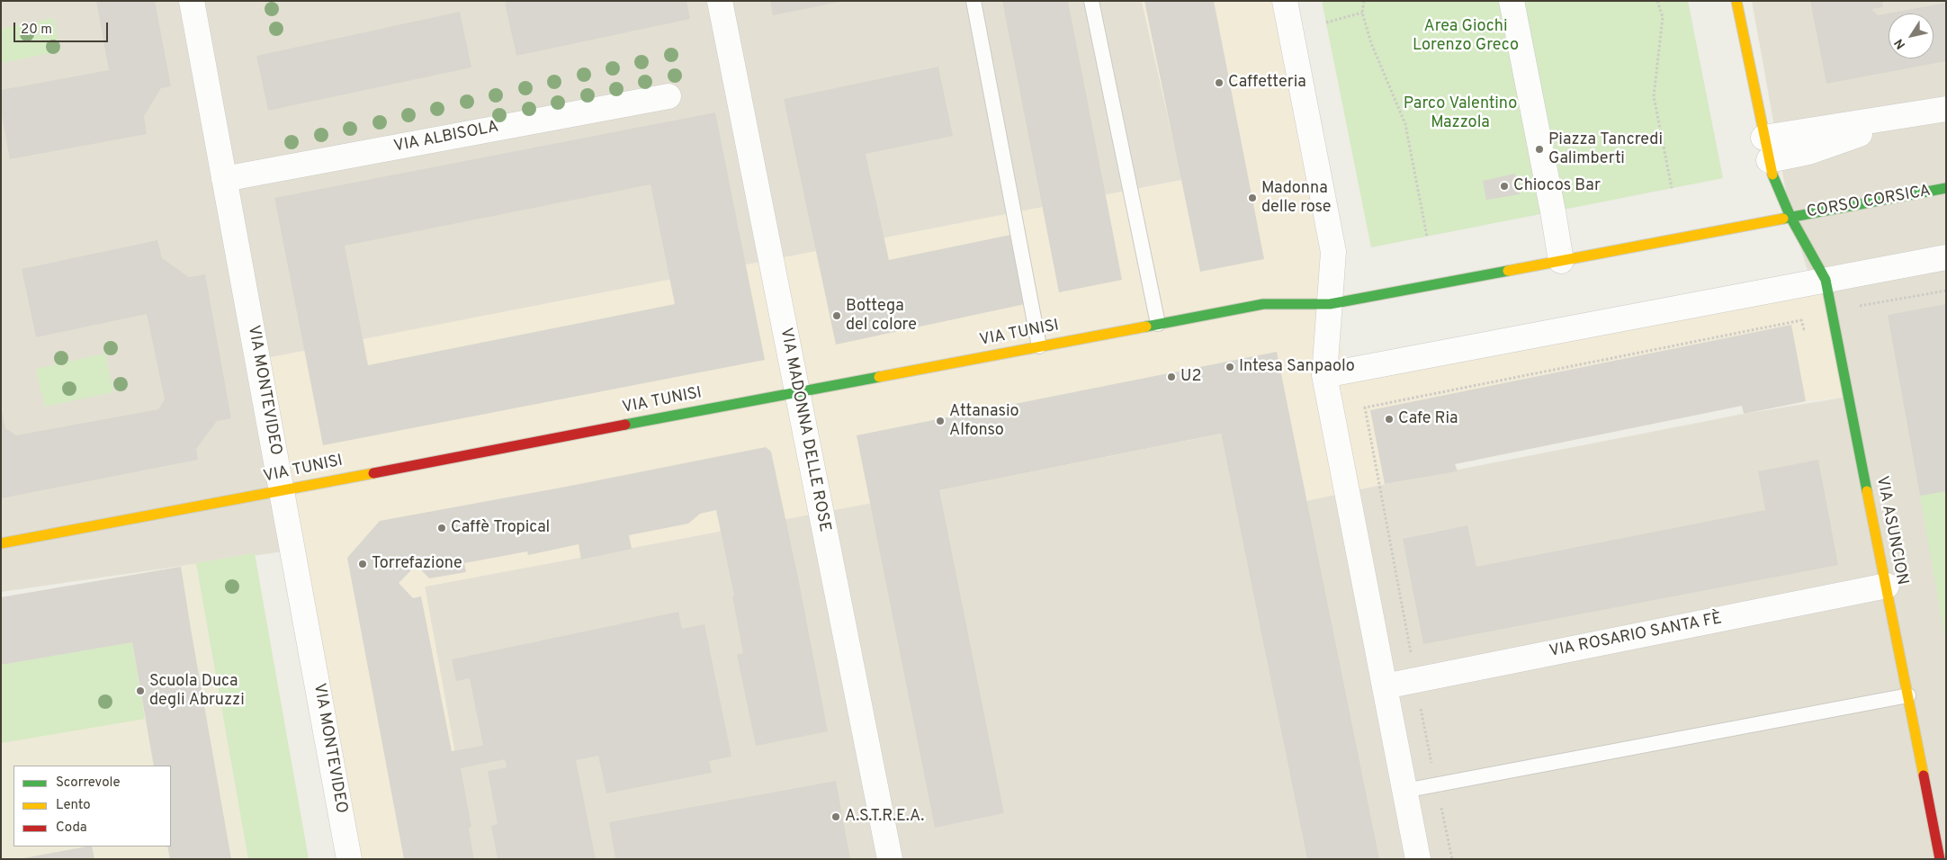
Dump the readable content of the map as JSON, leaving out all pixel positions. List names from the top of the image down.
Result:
{
  "streets": {
    "street": [
      "VIA ALBISOLA",
      "CORSO CORSICA",
      "VIA TUNISI",
      "VIA MONTEVIDEO",
      "VIA MADONNA DELLE ROSE",
      "VIA ASUNCION",
      "VIA ROSARIO SANTA FÈ"
    ]
  },
  "crossings": [
    ["VIA ALBISOLA", "VIA MONTEVIDEO"],
    ["CORSO CORSICA", "VIA ASUNCION"],
    ["VIA TUNISI", "VIA MONTEVIDEO"],
    ["VIA TUNISI", "VIA MADONNA DELLE ROSE"],
    ["VIA ASUNCION", "VIA ROSARIO SANTA FÈ"]
  ],
  "parks": ["Area Giochi Lorenzo Greco", "Parco Valentino Mazzola"],
  "places": [
    "Caffetteria",
    "Piazza Tancredi Galimberti",
    "Chiocos Bar",
    "Madonna delle rose",
    "Bottega del colore",
    "Intesa Sanpaolo",
    "U2",
    "Cafe Ria",
    "Attanasio Alfonso",
    "Caffè Tropical",
    "Torrefazione",
    "Scuola Duca degli Abruzzi",
    "A.S.T.R.E.A."
  ],
  "legend": ["Scorrevole", "Lento", "Coda"],
  "scale_bar": "20 m",
  "north": "bottom left"
}
